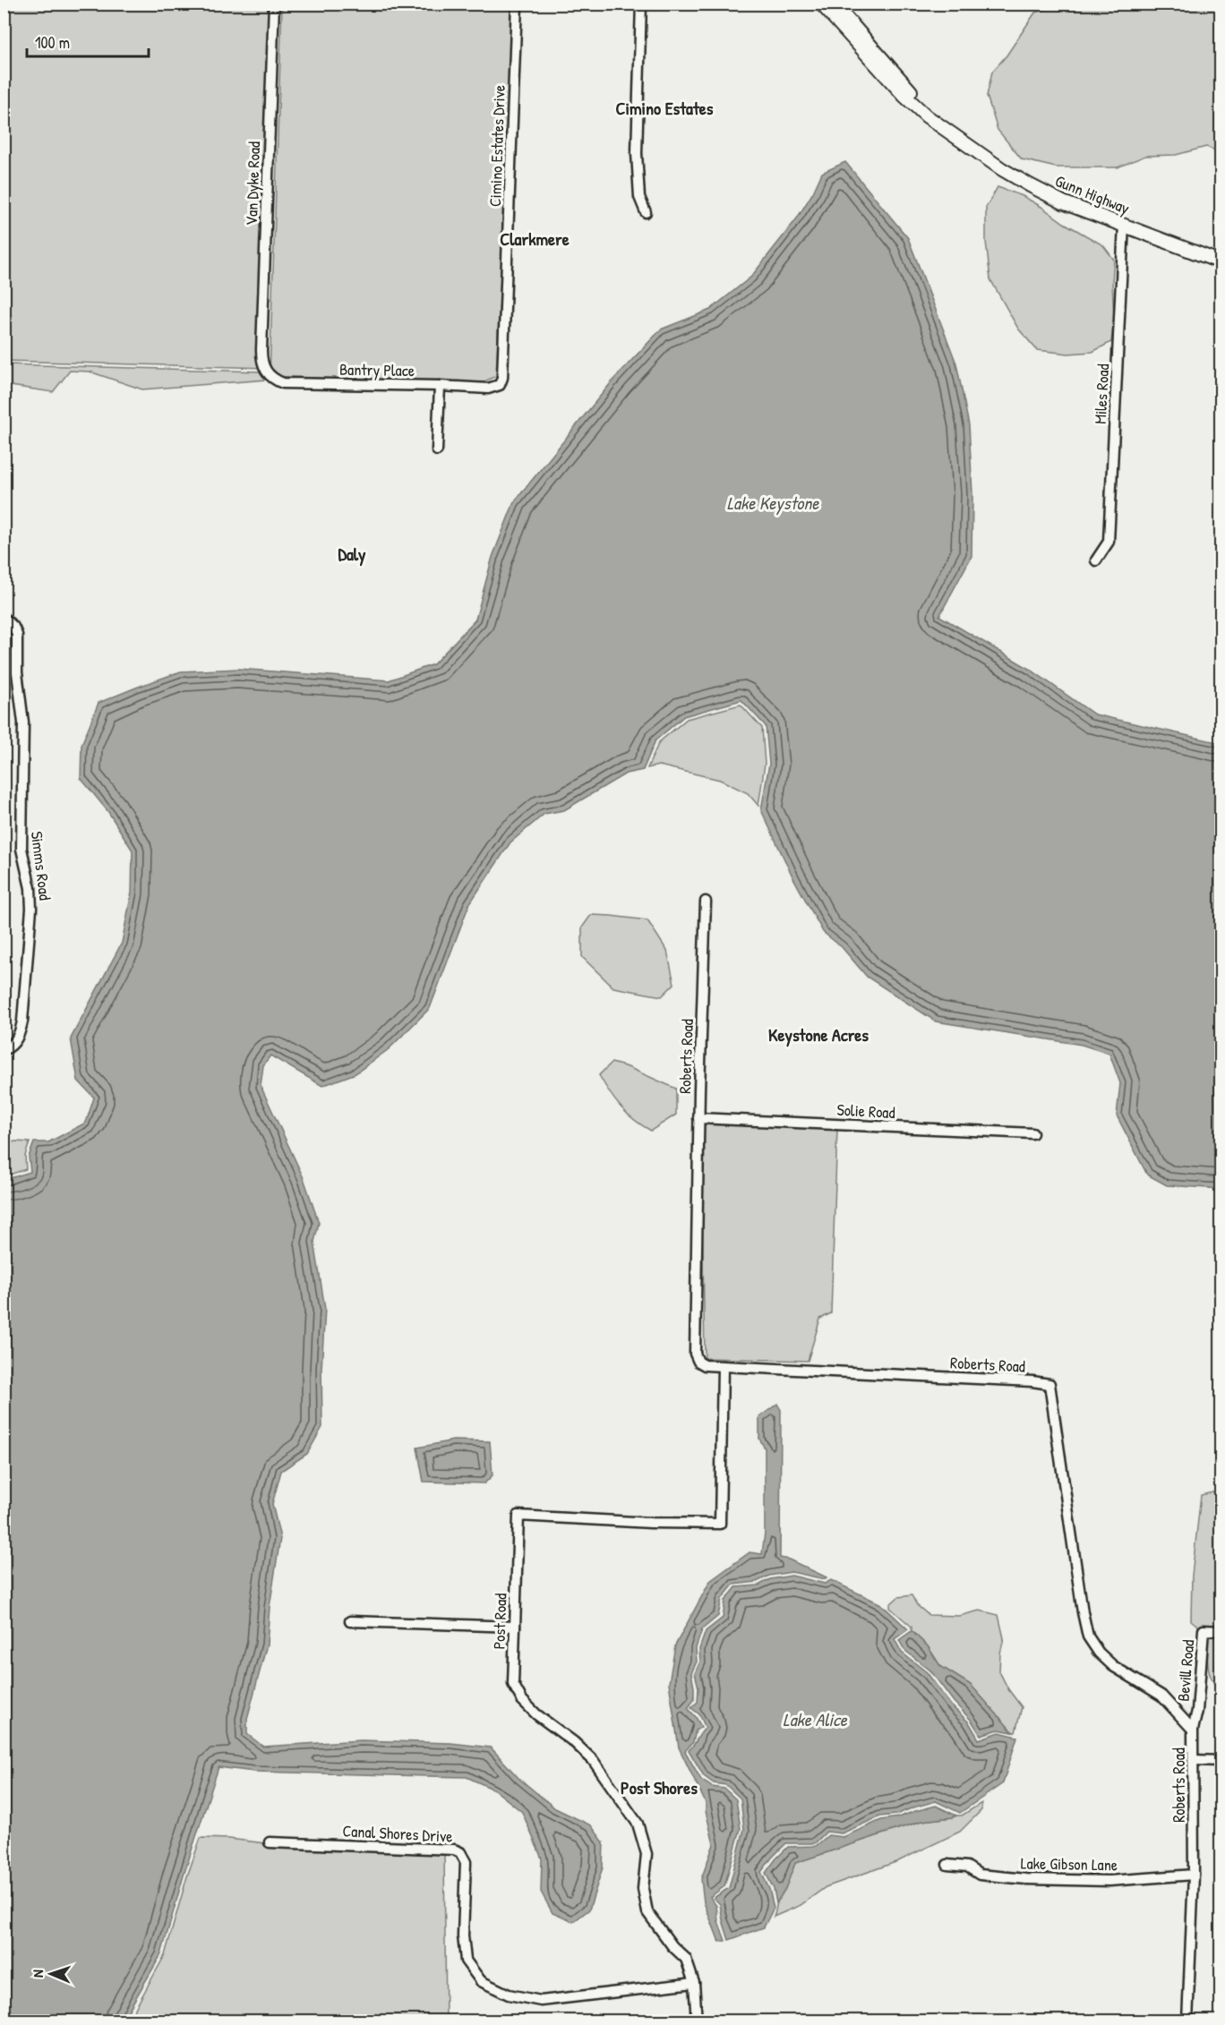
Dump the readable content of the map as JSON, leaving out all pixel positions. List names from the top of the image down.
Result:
{
  "streets": {
    "main road": ["Gunn Highway"],
    "street": [
      "Cimino Estates Drive",
      "Van Dyke Road",
      "Bantry Place",
      "Miles Road",
      "Simms Road",
      "Roberts Road",
      "Solie Road",
      "Post Road",
      "Bevill Road",
      "Canal Shores Drive",
      "Lake Gibson Lane"
    ]
  },
  "crossings": [
    ["Cimino Estates Drive", "Bantry Place"],
    ["Van Dyke Road", "Bantry Place"],
    ["Gunn Highway", "Miles Road"],
    ["Roberts Road", "Solie Road"],
    ["Roberts Road", "Post Road"],
    ["Roberts Road", "Bevill Road"],
    ["Roberts Road", "Lake Gibson Lane"],
    ["Post Road", "Canal Shores Drive"]
  ],
  "districts": [
    "Cimino Estates",
    "Clarkmere",
    "Daly",
    "Keystone Acres",
    "Post Shores"
  ],
  "water": ["Lake Keystone", "Lake Alice"],
  "scale_bar": "100 m",
  "north": "left"
}
